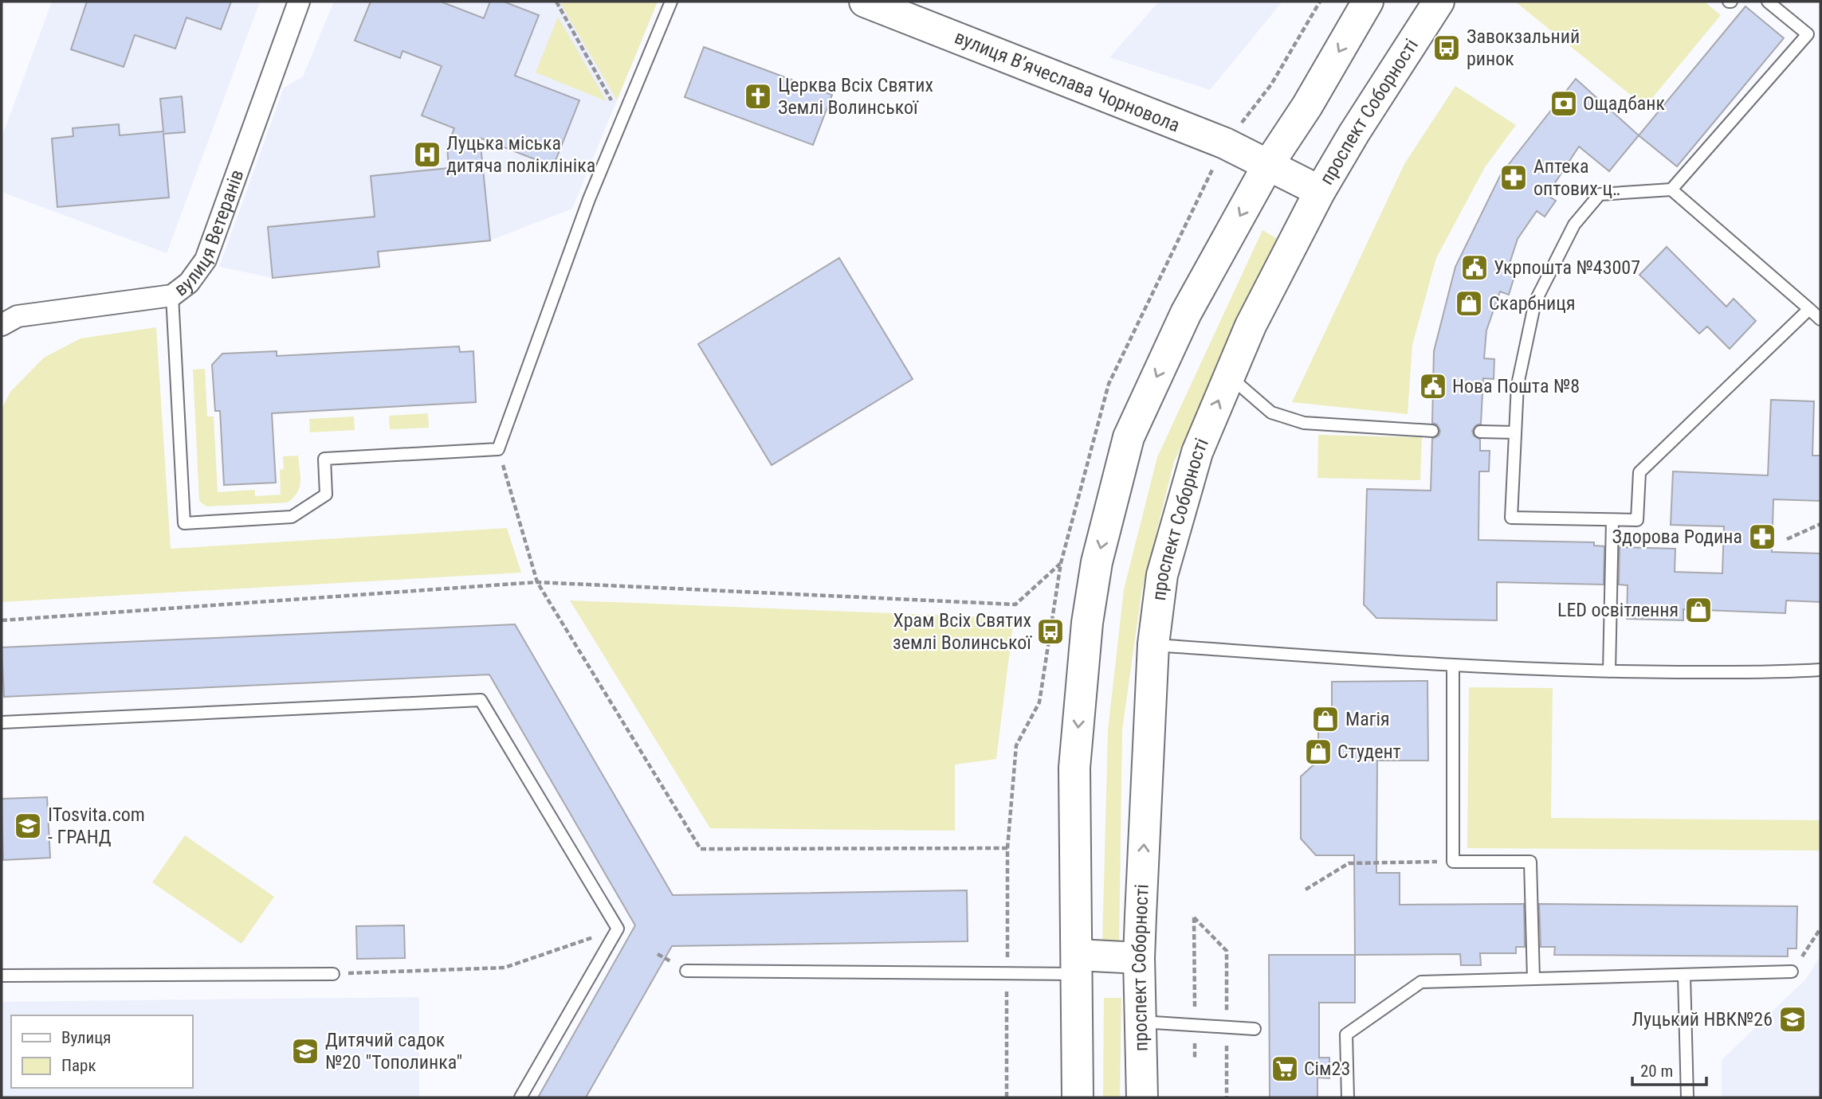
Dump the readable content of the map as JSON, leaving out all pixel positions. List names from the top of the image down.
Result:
{
  "streets": {
    "main road": ["вулиця Вʼячеслава Чорновола", "проспект Соборності"],
    "street": ["вулиця Ветеранів"]
  },
  "crossings": [
    ["вулиця Вʼячеслава Чорновола", "проспект Соборності"]
  ],
  "places": {
    "bus stop": ["Завокзальний ринок", "Храм Всіх Святих землі Волинської"],
    "church": ["Церква Всіх Святих Землі Волинської"],
    "bank": ["Ощадбанк"],
    "hospital": ["Луцька міська дитяча поліклініка"],
    "pharmacy": ["Аптека оптових ц‥", "Здорова Родина"],
    "public building": ["Укрпошта №43007", "Нова Пошта №8"],
    "shop": [
      "Скарбниця",
      "LED освітлення",
      "Магія",
      "Студент"
    ],
    "school or university": ["ITosvita.com - ГРАНД", "Луцький НВК№26", "Дитячий садок №20 \"Тополинка\""],
    "supermarket": ["Сім23"]
  },
  "legend": ["Вулиця", "Парк"],
  "scale_bar": "20 m"
}
